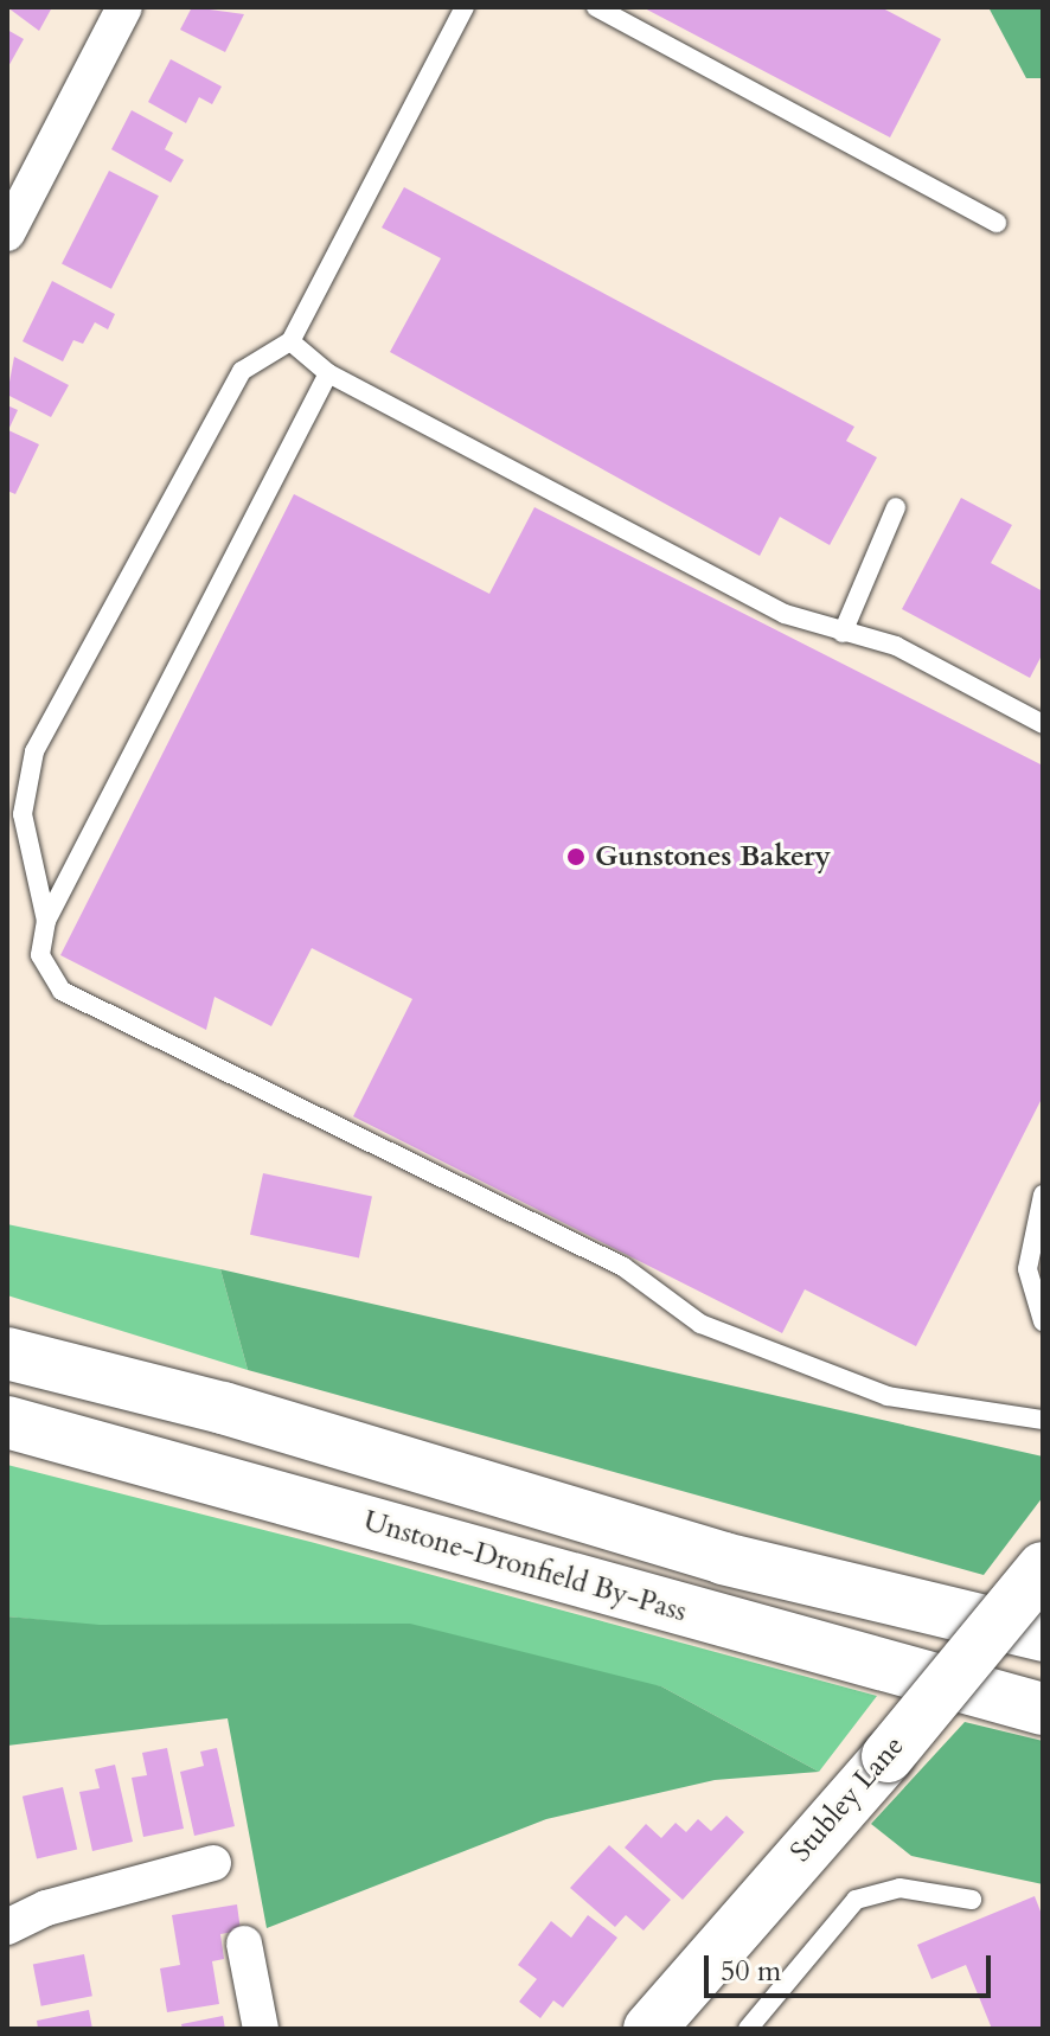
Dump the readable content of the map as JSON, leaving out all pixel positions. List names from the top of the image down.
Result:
{
  "streets": {
    "main road": ["Unstone-Dronfield By-Pass", "Stubley Lane"]
  },
  "places": ["Gunstones Bakery"],
  "scale_bar": "50 m"
}
